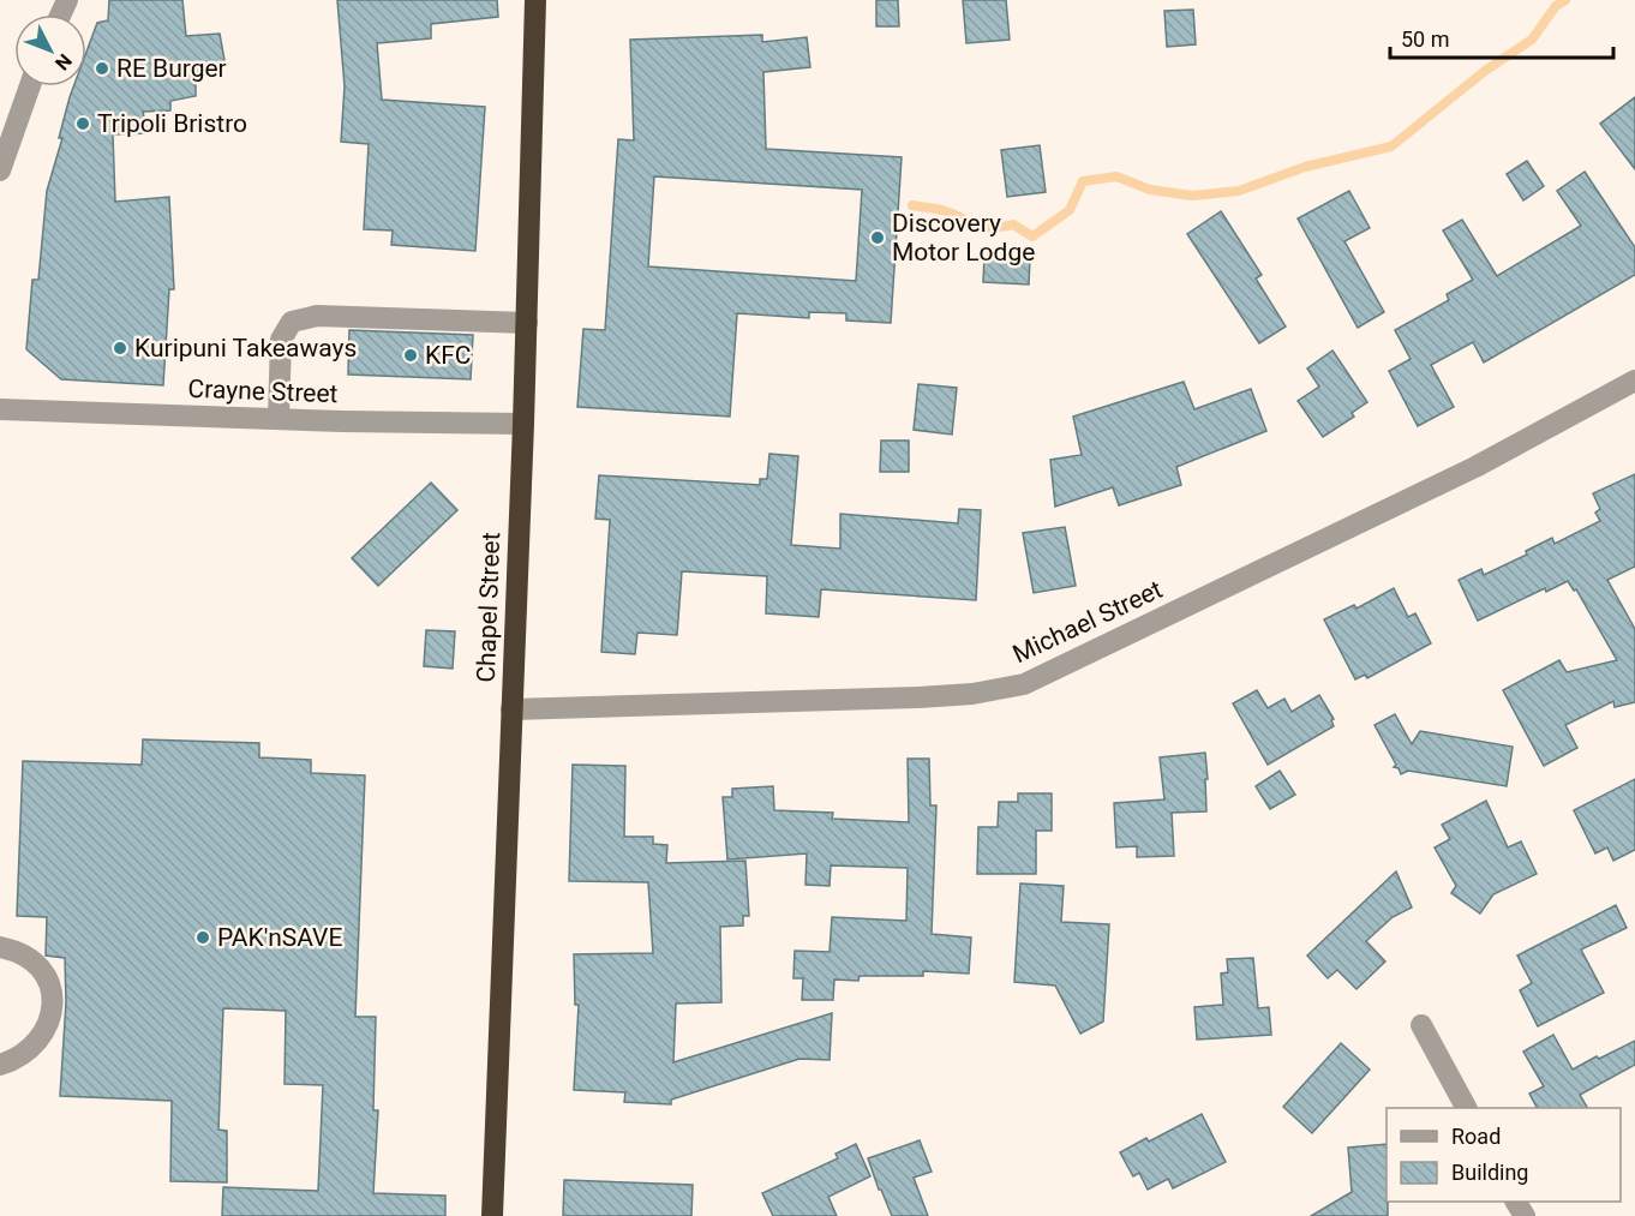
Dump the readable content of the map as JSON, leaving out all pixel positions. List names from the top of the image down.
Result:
{
  "streets": {
    "highway": ["Chapel Street"],
    "street": ["Crayne Street", "Michael Street"]
  },
  "crossings": [
    ["Crayne Street", "Chapel Street"],
    ["Chapel Street", "Michael Street"]
  ],
  "places": [
    "RE Burger",
    "Tripoli Bristro",
    "Discovery Motor Lodge",
    "Kuripuni Takeaways",
    "KFC",
    "PAK'nSAVE"
  ],
  "legend": ["Road", "Building"],
  "scale_bar": "50 m",
  "north": "bottom right"
}
